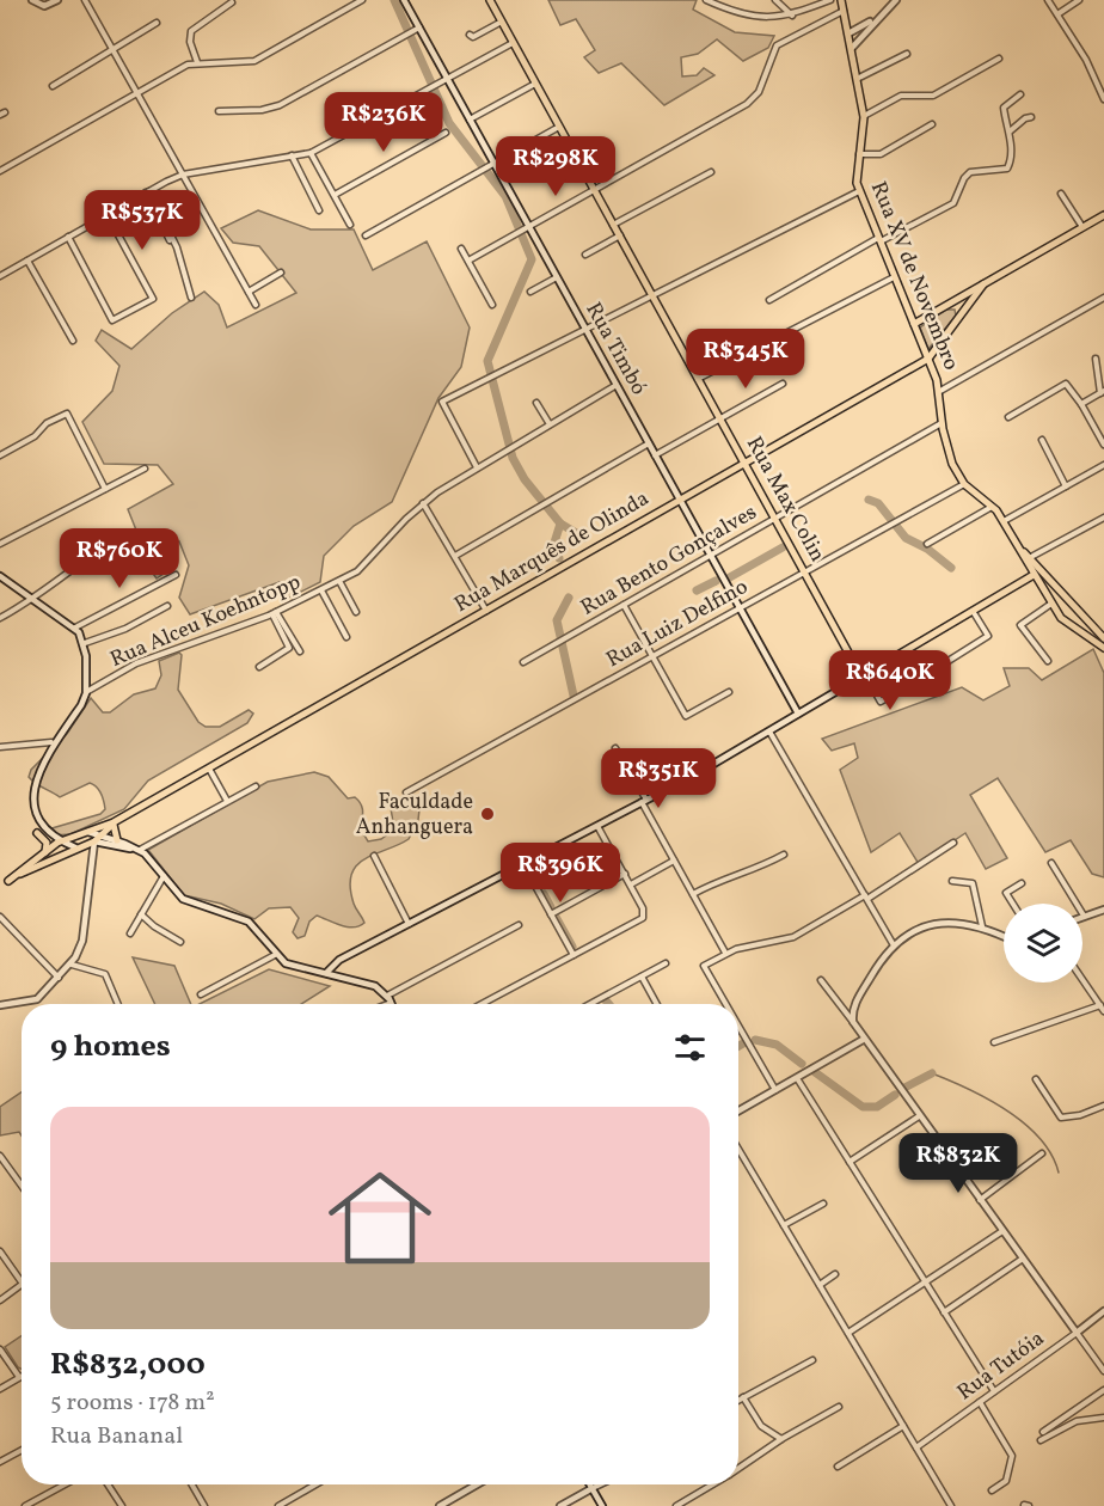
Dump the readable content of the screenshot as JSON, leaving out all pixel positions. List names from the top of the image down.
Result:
{
  "streets": {
    "main road": [
      "Rua XV de Novembro",
      "Rua Timbó",
      "Rua Max Colin",
      "Rua Marquês de Olinda",
      "Rua Tutóia"
    ],
    "street": ["Rua Bento Gonçalves", "Rua Alceu Koehntopp", "Rua Luiz Delfino"]
  },
  "crossings": [
    ["Rua XV de Novembro", "Rua Marquês de Olinda"],
    ["Rua XV de Novembro", "Rua Bento Gonçalves"],
    ["Rua XV de Novembro", "Rua Luiz Delfino"],
    ["Rua Timbó", "Rua Marquês de Olinda"],
    ["Rua Timbó", "Rua Bento Gonçalves"],
    ["Rua Timbó", "Rua Alceu Koehntopp"],
    ["Rua Timbó", "Rua Luiz Delfino"],
    ["Rua Max Colin", "Rua Marquês de Olinda"],
    ["Rua Max Colin", "Rua Bento Gonçalves"],
    ["Rua Max Colin", "Rua Luiz Delfino"]
  ],
  "places": ["Faculdade Anhanguera"],
  "page": {
    "price": [
      "R$236K",
      "R$298K",
      "R$537K",
      "R$345K",
      "R$760K",
      "R$640K",
      "R$351K",
      "R$396K",
      "R$832K"
    ],
    "heading": "9 homes",
    "list": [
      {
        "name": "R$832,000",
        "note": "5 rooms · 178 m² · Rua Bananal"
      }
    ]
  }
}
